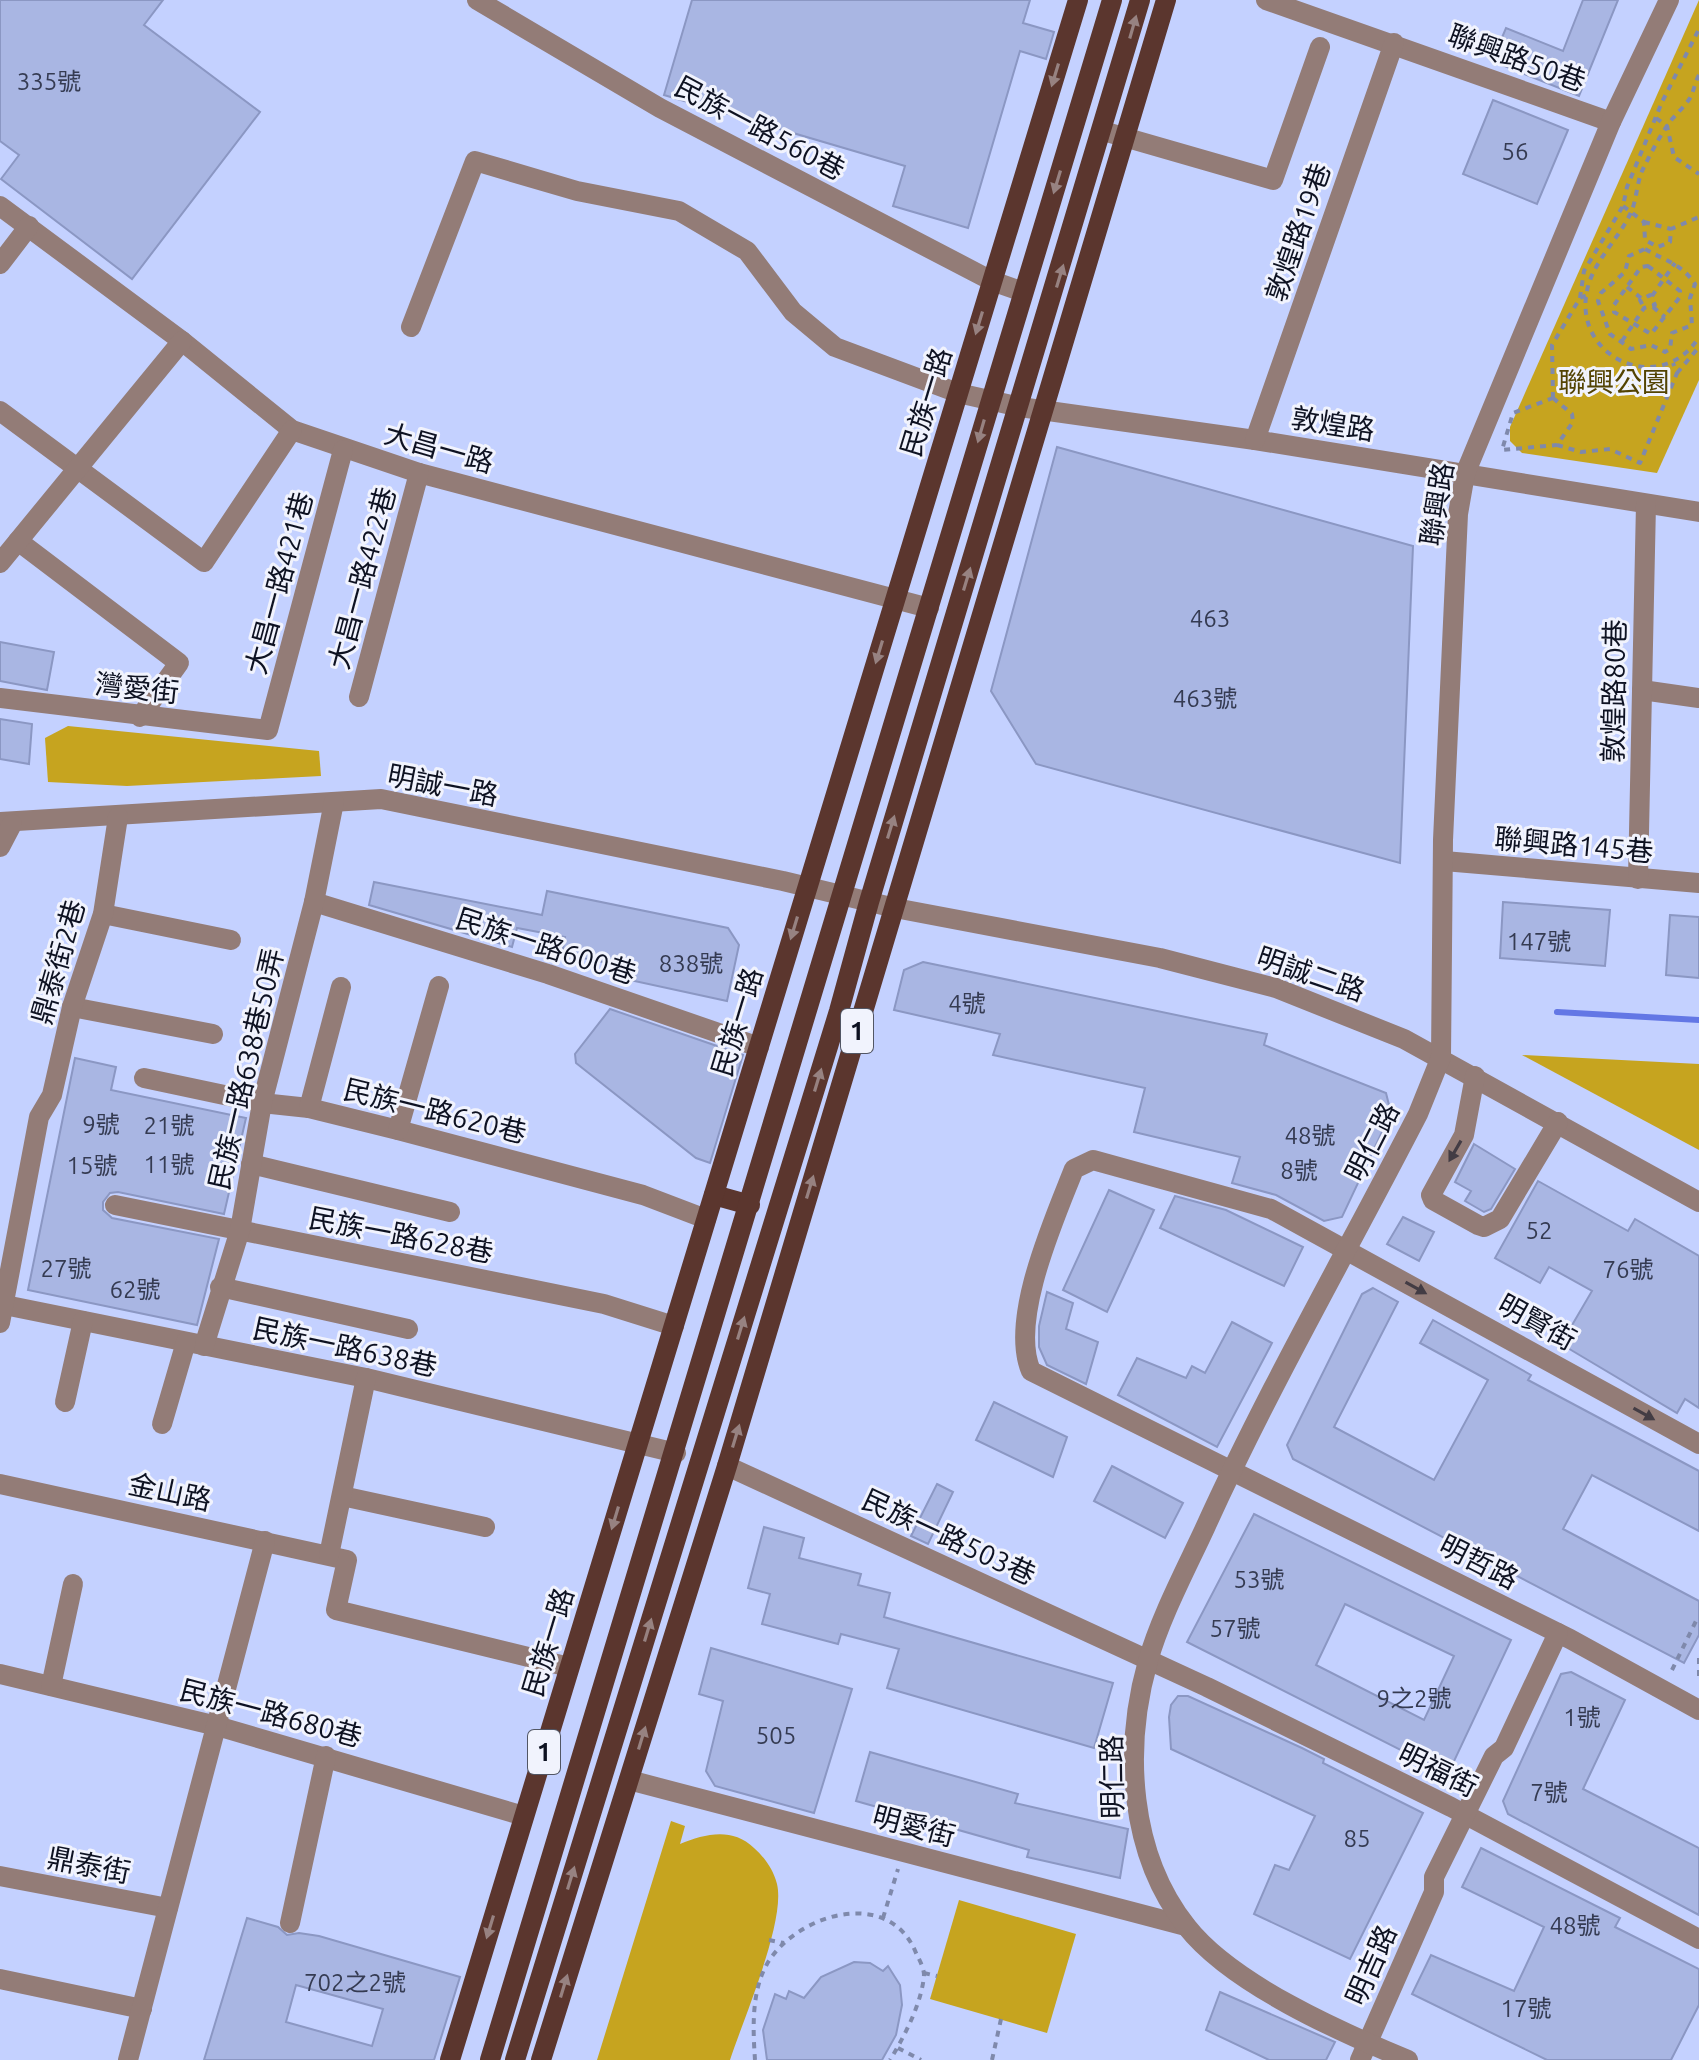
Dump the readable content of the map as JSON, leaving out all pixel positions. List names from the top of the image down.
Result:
{
  "streets": {
    "main road": ["民族一路", "1"],
    "street": [
      "聯興路50巷",
      "民族一路560巷",
      "敦煌路19巷",
      "敦煌路",
      "大昌一路",
      "聯興路",
      "大昌一路422巷",
      "大昌一路421巷",
      "灣愛街",
      "敦煌路80巷",
      "明誠一路",
      "聯興路145巷",
      "民族一路600巷",
      "鼎泰街2巷",
      "明誠二路",
      "民族一路638巷50弄",
      "民族一路620巷",
      "明仁路",
      "民族一路628巷",
      "明賢街",
      "民族一路638巷",
      "金山路",
      "民族一路503巷",
      "明哲路",
      "民族一路680巷",
      "明福街",
      "明愛街",
      "鼎泰街",
      "明吉路"
    ]
  },
  "crossings": [
    ["聯興路50巷", "敦煌路19巷"],
    ["聯興路50巷", "聯興路"],
    ["民族一路560巷", "民族一路"],
    ["民族一路560巷", "1"],
    ["敦煌路19巷", "敦煌路"],
    ["民族一路", "敦煌路"],
    ["民族一路", "大昌一路"],
    ["民族一路", "明誠一路"],
    ["民族一路", "民族一路600巷"],
    ["民族一路", "民族一路620巷"],
    ["民族一路", "民族一路628巷"],
    ["民族一路", "民族一路638巷"],
    ["民族一路", "民族一路680巷"],
    ["敦煌路", "聯興路"],
    ["敦煌路", "敦煌路80巷"],
    ["敦煌路", "1"],
    ["大昌一路", "大昌一路422巷"],
    ["大昌一路", "大昌一路421巷"],
    ["大昌一路", "1"],
    ["聯興路", "聯興路145巷"],
    ["聯興路", "明誠二路"],
    ["聯興路", "明仁路"],
    ["大昌一路421巷", "灣愛街"],
    ["敦煌路80巷", "聯興路145巷"],
    ["明誠一路", "鼎泰街2巷"],
    ["明誠一路", "明誠二路"],
    ["明誠一路", "1"],
    ["明誠一路", "民族一路638巷50弄"],
    ["民族一路600巷", "民族一路638巷50弄"],
    ["鼎泰街2巷", "民族一路638巷"],
    ["明誠二路", "1"],
    ["明誠二路", "明仁路"],
    ["1", "民族一路638巷"],
    ["1", "民族一路503巷"],
    ["1", "明愛街"],
    ["民族一路638巷50弄", "民族一路620巷"],
    ["民族一路638巷50弄", "民族一路628巷"],
    ["民族一路638巷50弄", "民族一路638巷"],
    ["明仁路", "明賢街"],
    ["明仁路", "民族一路503巷"],
    ["明仁路", "明哲路"],
    ["明仁路", "明福街"],
    ["明仁路", "明愛街"],
    ["明仁路", "明吉路"],
    ["民族一路503巷", "明福街"],
    ["明哲路", "明吉路"],
    ["明福街", "明吉路"]
  ],
  "one_way": ["明賢街"],
  "parks": ["聯興公園"],
  "house_numbers": [
    "335號",
    "56",
    "463",
    "463號",
    "147號",
    "838號",
    "4號",
    "9號",
    "21號",
    "48號",
    "11號",
    "15號",
    "8號",
    "52",
    "27號",
    "76號",
    "62號",
    "53號",
    "57號",
    "9之2號",
    "1號",
    "505",
    "7號",
    "85",
    "48號",
    "702之2號",
    "17號"
  ]
}
